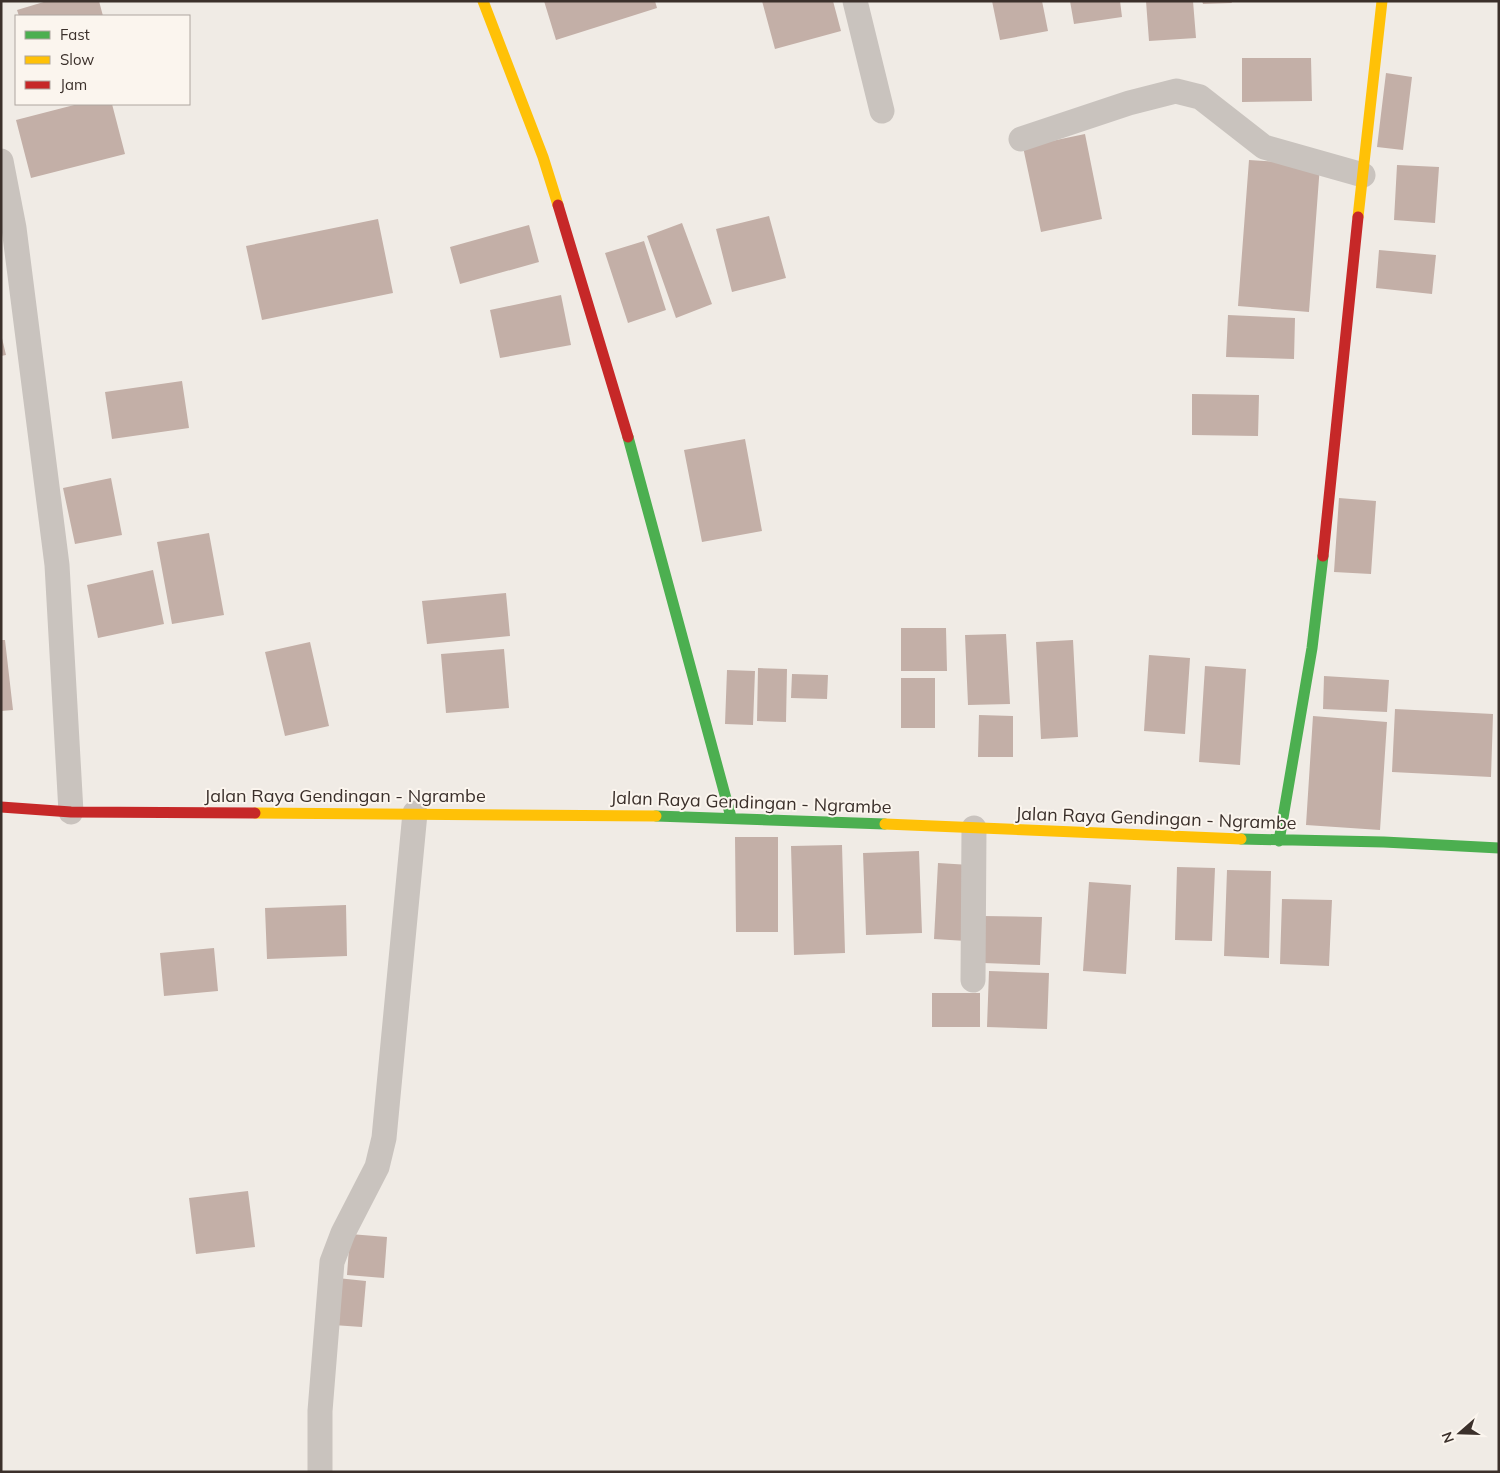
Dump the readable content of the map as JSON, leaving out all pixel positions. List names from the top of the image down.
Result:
{
  "streets": {
    "street": ["Jalan Raya Gendingan - Ngrambe"]
  },
  "legend": ["Fast", "Slow", "Jam"],
  "north": "left"
}
